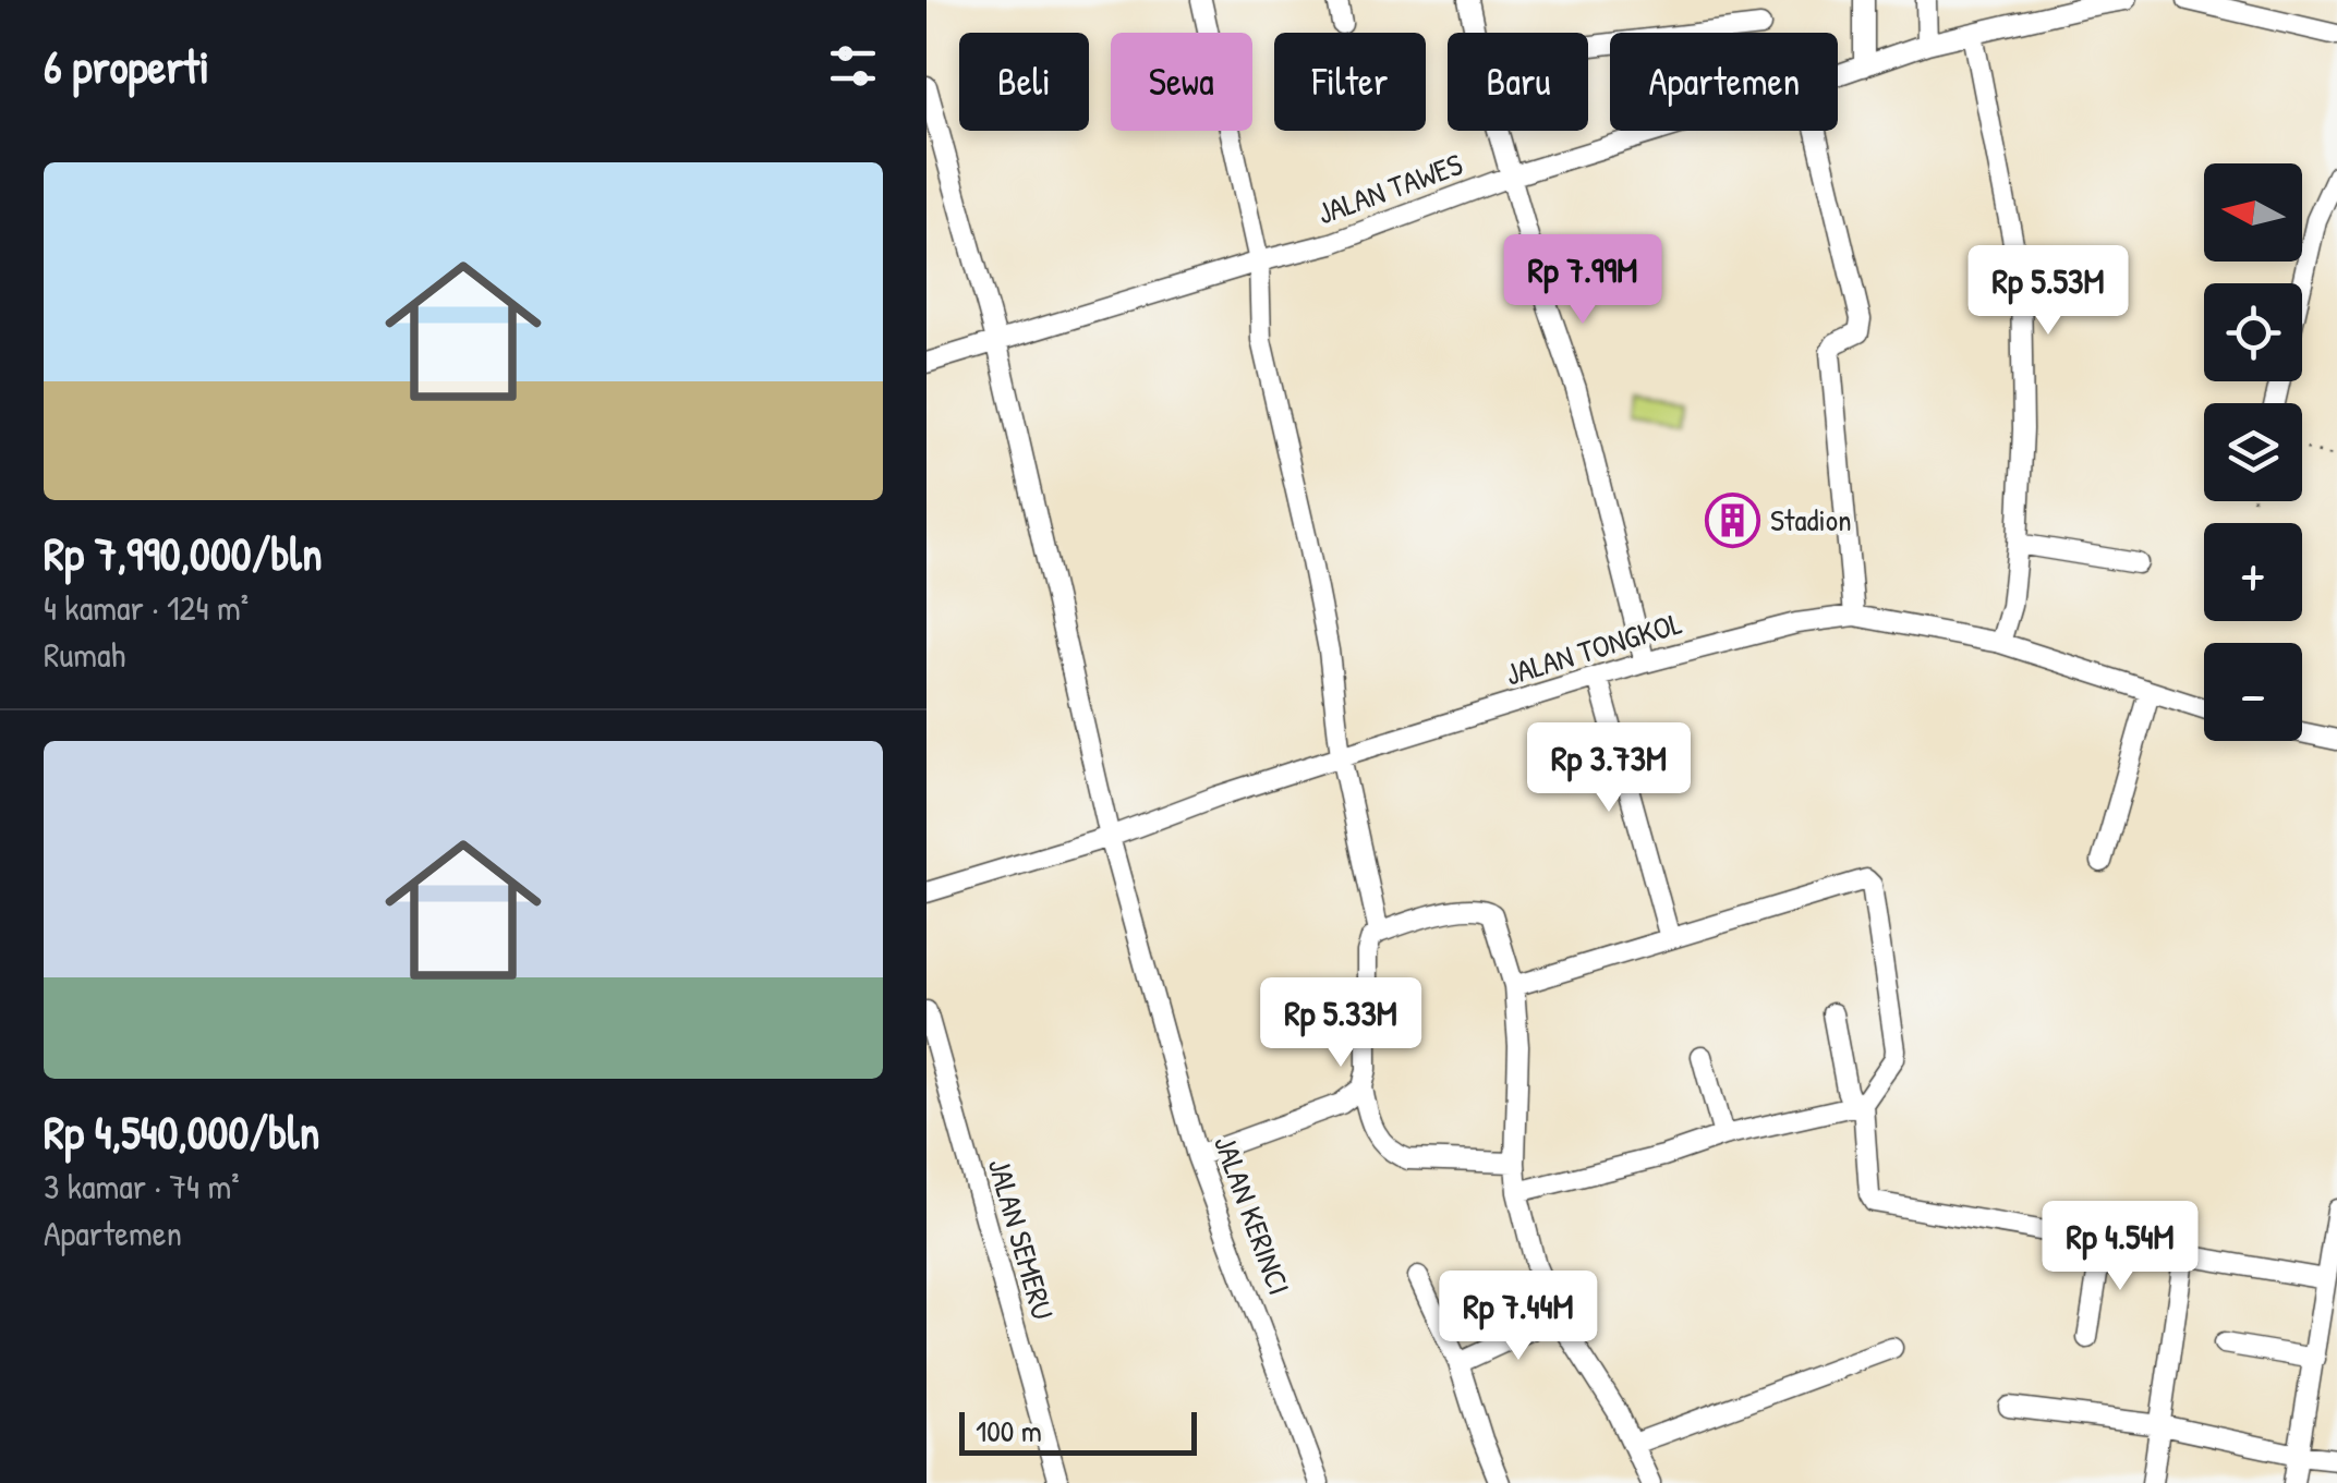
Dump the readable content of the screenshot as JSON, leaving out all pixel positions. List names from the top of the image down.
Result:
{
  "streets": {
    "street": [
      "JALAN TAWES",
      "JALAN TONGKOL",
      "JALAN KERINCI",
      "JALAN SEMERU"
    ]
  },
  "crossings": [
    ["JALAN TAWES", "JALAN KERINCI"],
    ["JALAN TONGKOL", "JALAN KERINCI"]
  ],
  "places": {
    "building": ["Stadion"]
  },
  "scale_bar": "100 m",
  "north": "left",
  "page": {
    "heading": "6 properti",
    "chip": [
      "Beli",
      "Sewa",
      "Filter",
      "Baru",
      "Apartemen"
    ],
    "list": [
      {
        "name": "Rp 7,990,000/bln",
        "note": "4 kamar · 124 m² · Rumah"
      },
      {
        "name": "Rp 4,540,000/bln",
        "note": "3 kamar · 74 m² · Apartemen"
      }
    ],
    "map_buttons": ["+", "−"],
    "price": [
      "Rp 7.99M",
      "Rp 5.53M",
      "Rp 3.73M",
      "Rp 5.33M",
      "Rp 4.54M",
      "Rp 7.44M"
    ],
    "scale": "100 m"
  }
}
